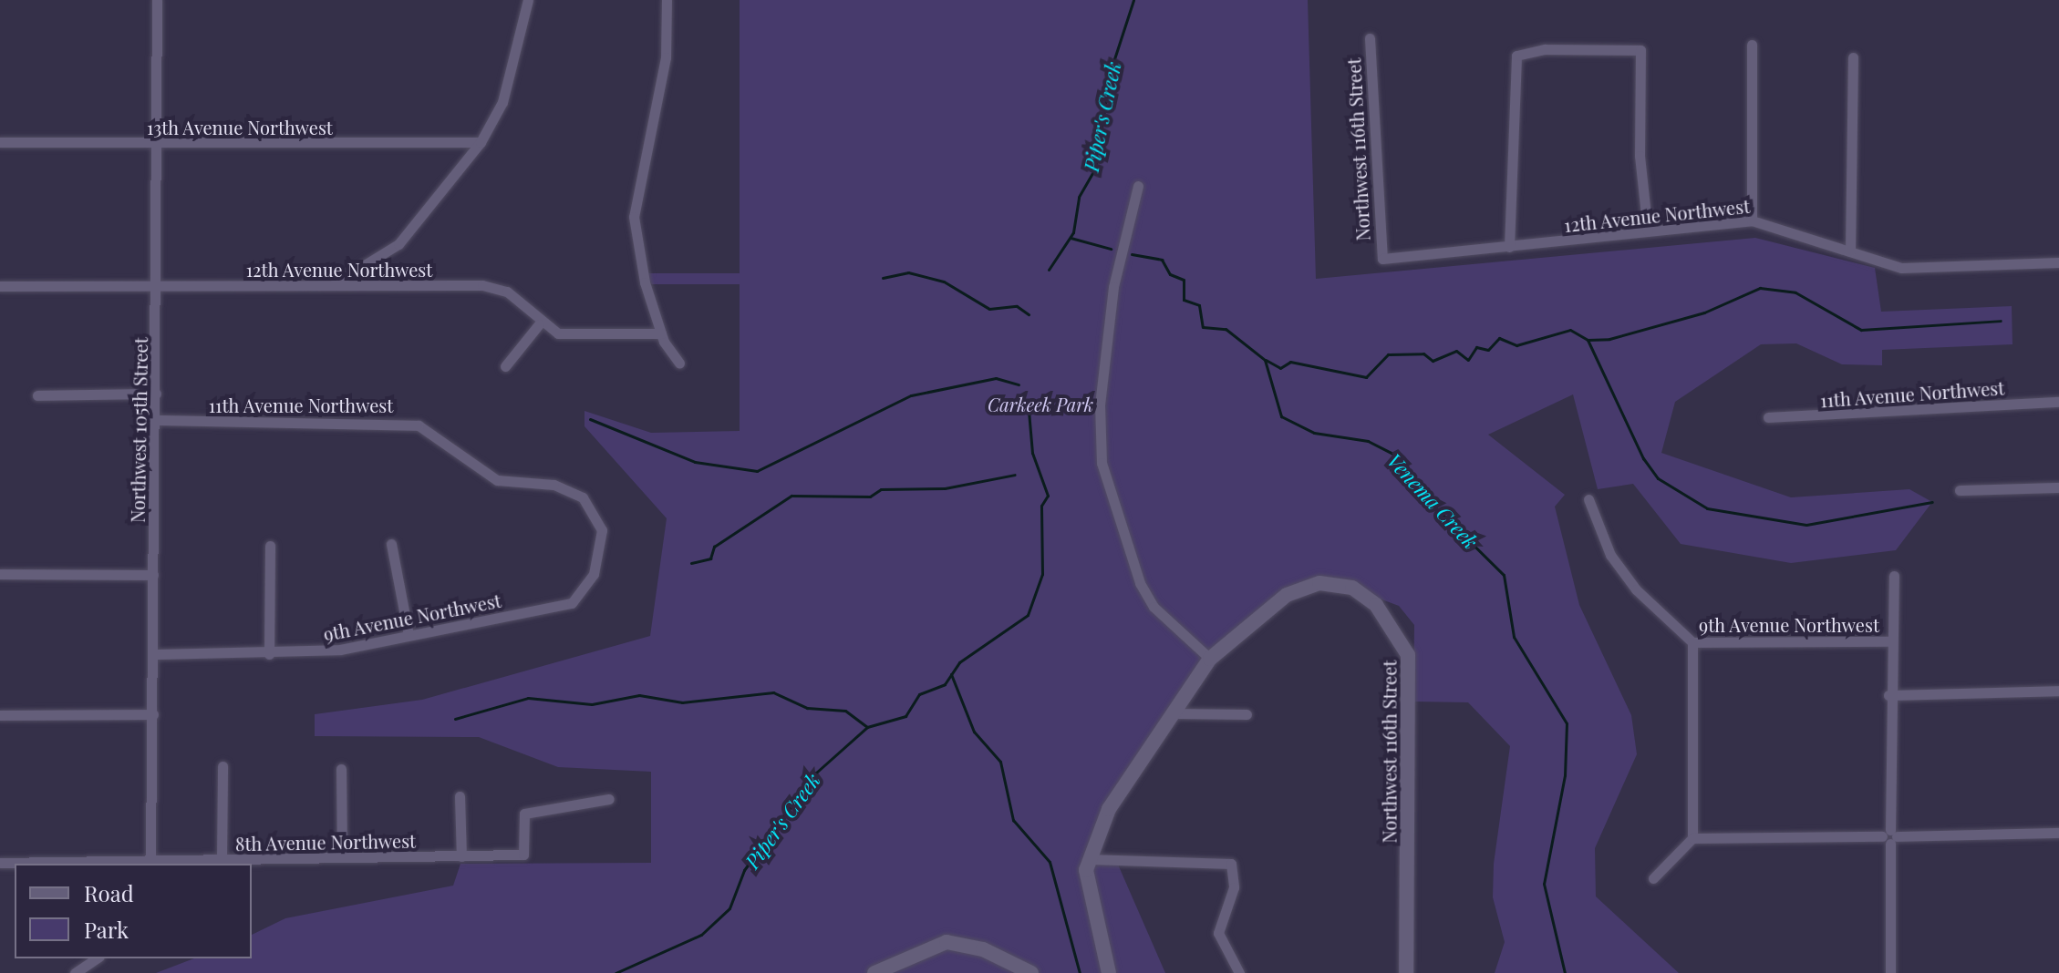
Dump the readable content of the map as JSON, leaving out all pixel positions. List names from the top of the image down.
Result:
{
  "streets": {
    "street": [
      "13th Avenue Northwest",
      "Northwest 116th Street",
      "12th Avenue Northwest",
      "11th Avenue Northwest",
      "Northwest 105th Street",
      "9th Avenue Northwest",
      "8th Avenue Northwest"
    ]
  },
  "crossings": [
    ["13th Avenue Northwest", "Northwest 105th Street"],
    ["Northwest 116th Street", "12th Avenue Northwest"],
    ["12th Avenue Northwest", "Northwest 105th Street"],
    ["11th Avenue Northwest", "Northwest 105th Street"],
    ["11th Avenue Northwest", "9th Avenue Northwest"],
    ["Northwest 105th Street", "9th Avenue Northwest"],
    ["Northwest 105th Street", "8th Avenue Northwest"]
  ],
  "water": ["Piper's Creek", "Venema Creek"],
  "parks": ["Carkeek Park"],
  "legend": ["Road", "Park"]
}
